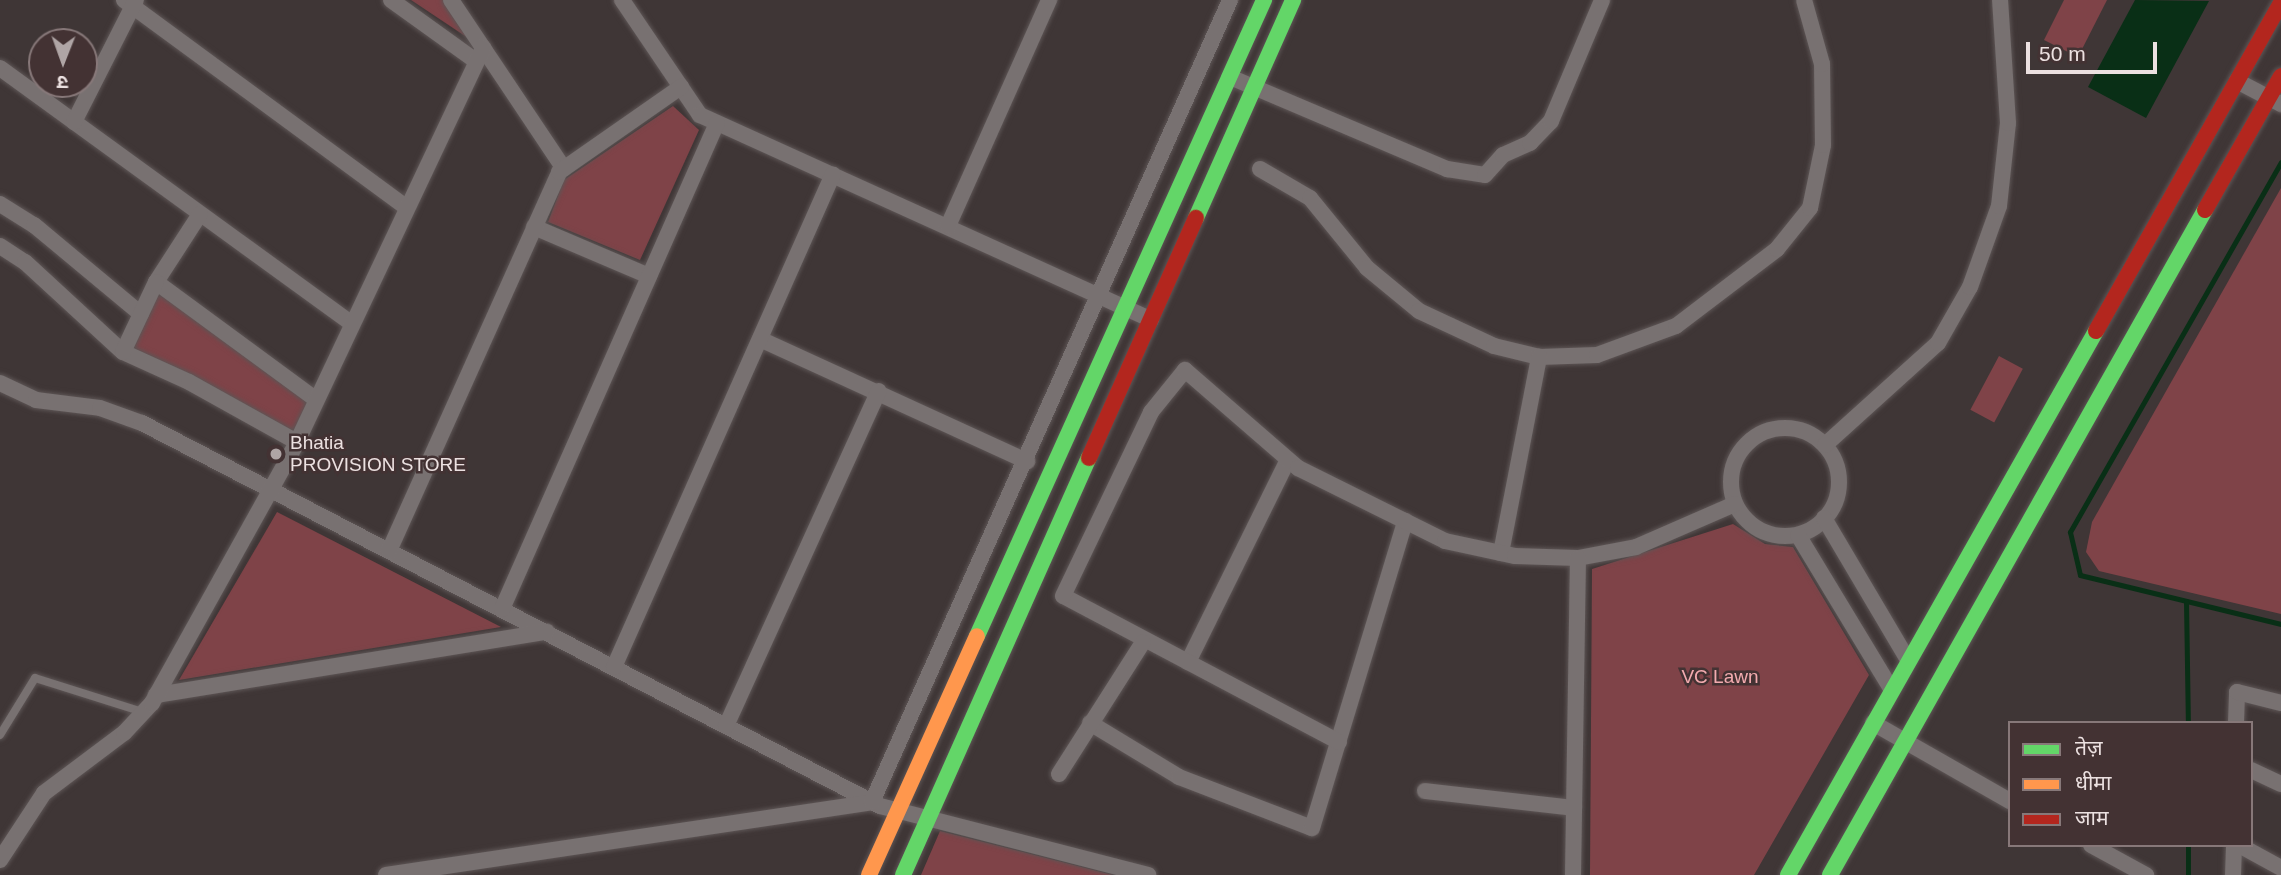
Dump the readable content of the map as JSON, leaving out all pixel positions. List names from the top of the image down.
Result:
{
  "parks": ["VC Lawn"],
  "places": ["Bhatia PROVISION STORE"],
  "legend": ["तेज़", "धीमा", "जाम"],
  "scale_bar": "50 m",
  "north": "bottom"
}
